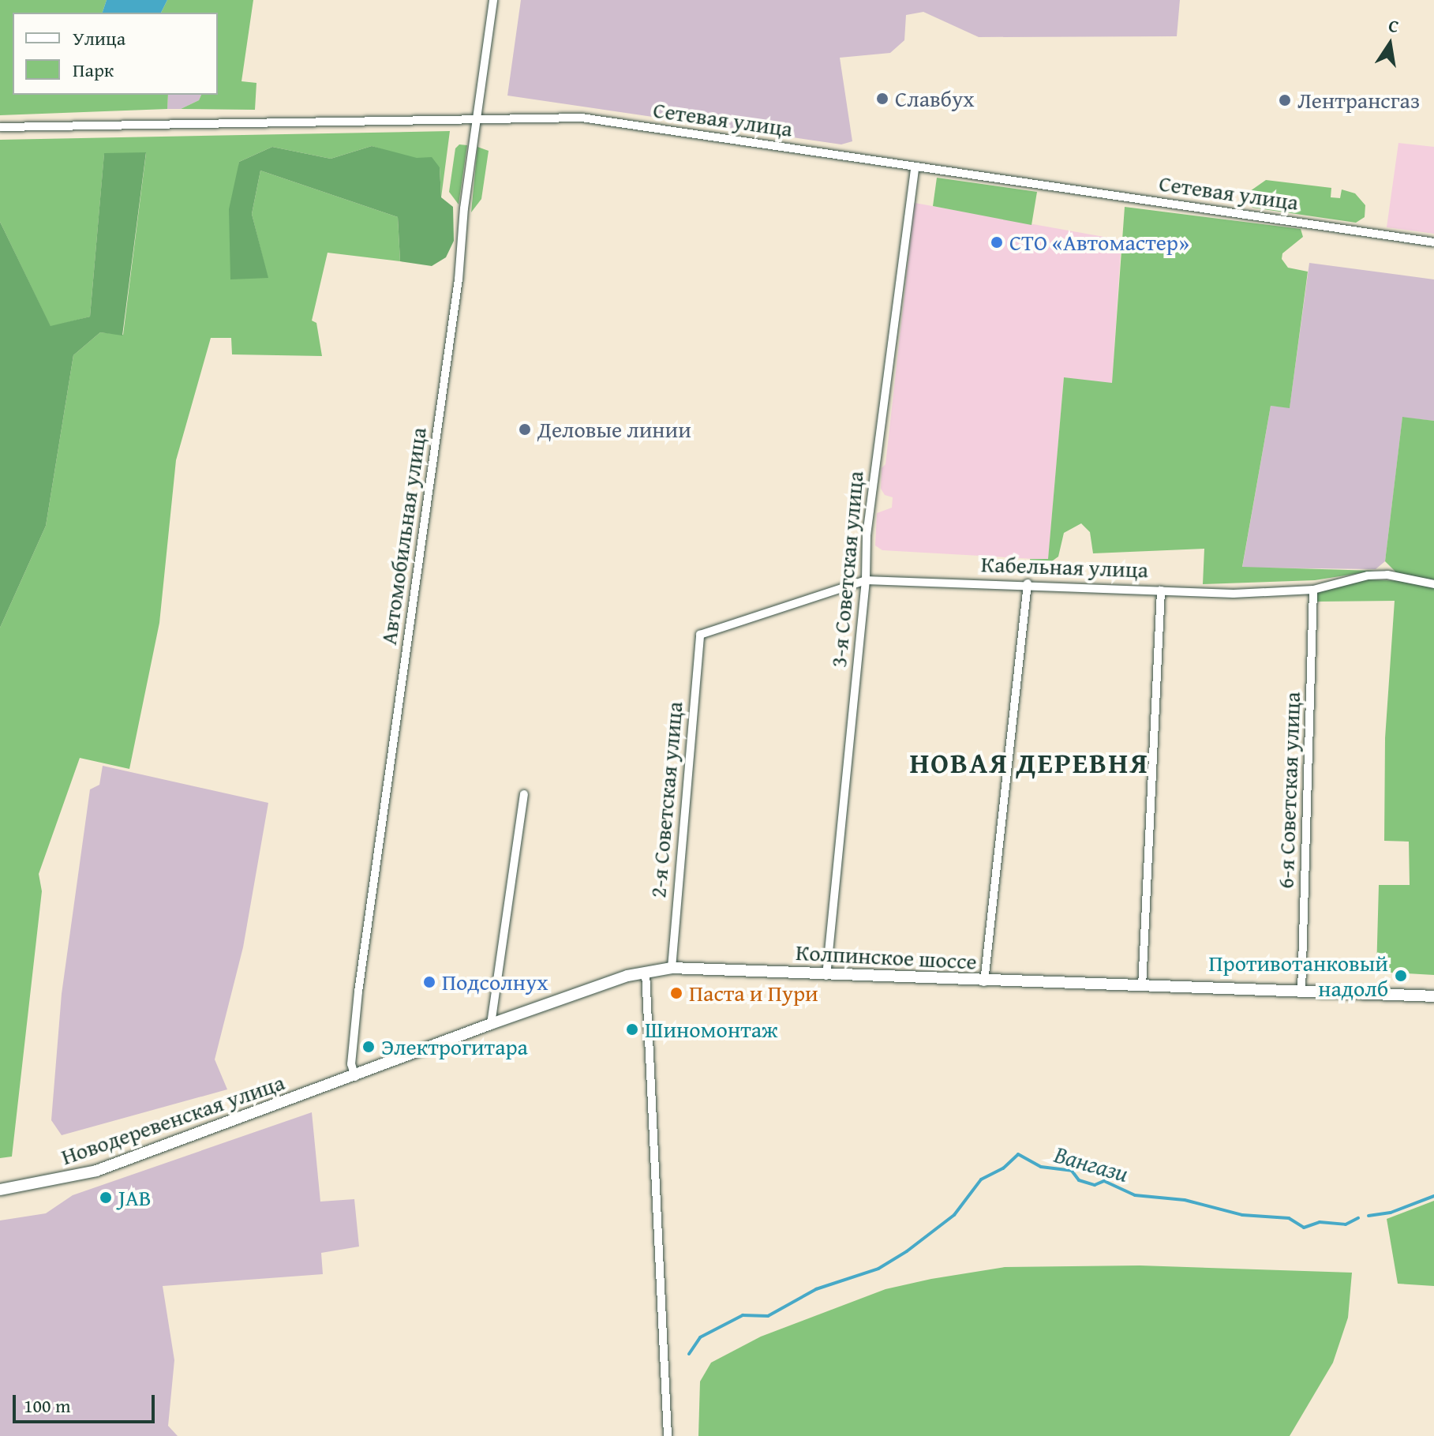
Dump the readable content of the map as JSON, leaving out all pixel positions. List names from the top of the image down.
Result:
{
  "streets": {
    "main road": ["Колпинское шоссе", "Новодеревенская улица"],
    "street": [
      "Сетевая улица",
      "Автомобильная улица",
      "Кабельная улица",
      "3-я Советская улица",
      "6-я Советская улица",
      "2-я Советская улица"
    ]
  },
  "crossings": [
    ["Сетевая улица", "Автомобильная улица"],
    ["Сетевая улица", "3-я Советская улица"],
    ["Автомобильная улица", "Колпинское шоссе"],
    ["Автомобильная улица", "Новодеревенская улица"],
    ["Кабельная улица", "3-я Советская улица"],
    ["Кабельная улица", "6-я Советская улица"],
    ["Кабельная улица", "2-я Советская улица"],
    ["3-я Советская улица", "Колпинское шоссе"],
    ["6-я Советская улица", "Колпинское шоссе"],
    ["2-я Советская улица", "Колпинское шоссе"],
    ["Колпинское шоссе", "Новодеревенская улица"]
  ],
  "districts": ["НОВАЯ ДЕРЕВНЯ"],
  "water": ["Вангази"],
  "places": [
    "Славбух",
    "Лентрансгаз",
    "СТО «Автомастер»",
    "Деловые линии",
    "Противотанковый надолб",
    "Подсолнух",
    "Паста и Пури",
    "Шиномонтаж",
    "Электрогитара",
    "JAB"
  ],
  "legend": ["Улица", "Парк"],
  "scale_bar": "100 m",
  "north": "top"
}
